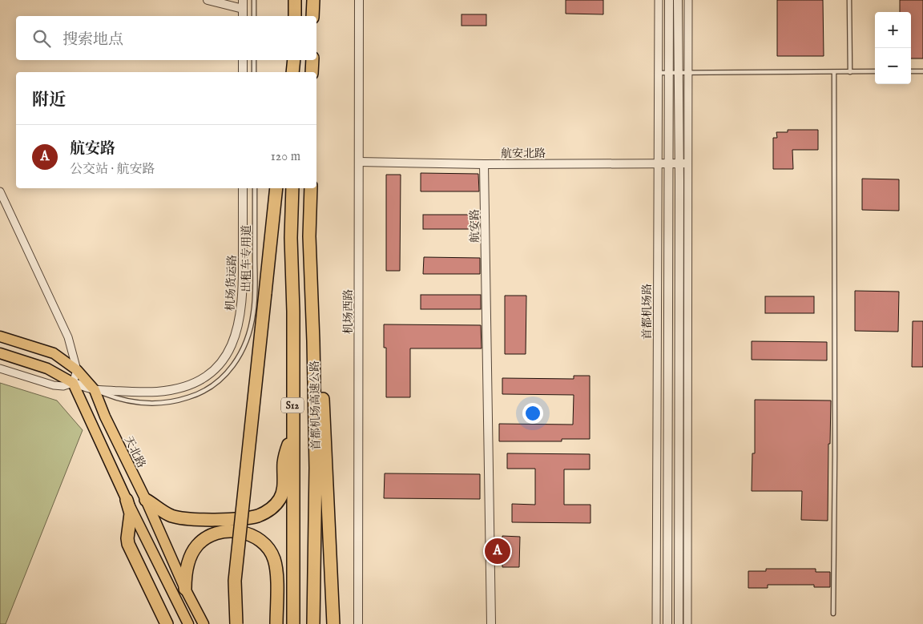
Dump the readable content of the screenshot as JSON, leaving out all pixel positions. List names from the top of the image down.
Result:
{
  "streets": {
    "highway": ["S12", "首都机场高速公路"],
    "main road": ["天北路"],
    "street": [
      "航安北路",
      "航安路",
      "机场货运路",
      "机场西路",
      "首都机场路"
    ],
    "lane": ["出租车专用道"]
  },
  "crossings": [
    ["航安北路", "航安路"],
    ["航安北路", "机场西路"],
    ["航安北路", "首都机场路"],
    ["出租车专用道", "机场货运路"],
    ["出租车专用道", "天北路"],
    ["机场货运路", "天北路"]
  ],
  "page": {
    "map_buttons": ["+", "−"],
    "search": "搜索地点",
    "heading": "附近",
    "list": [
      {
        "mark": "A",
        "name": "航安路",
        "note": "公交站 · 航安路",
        "value": "120 m"
      }
    ],
    "pins": "A"
  }
}
